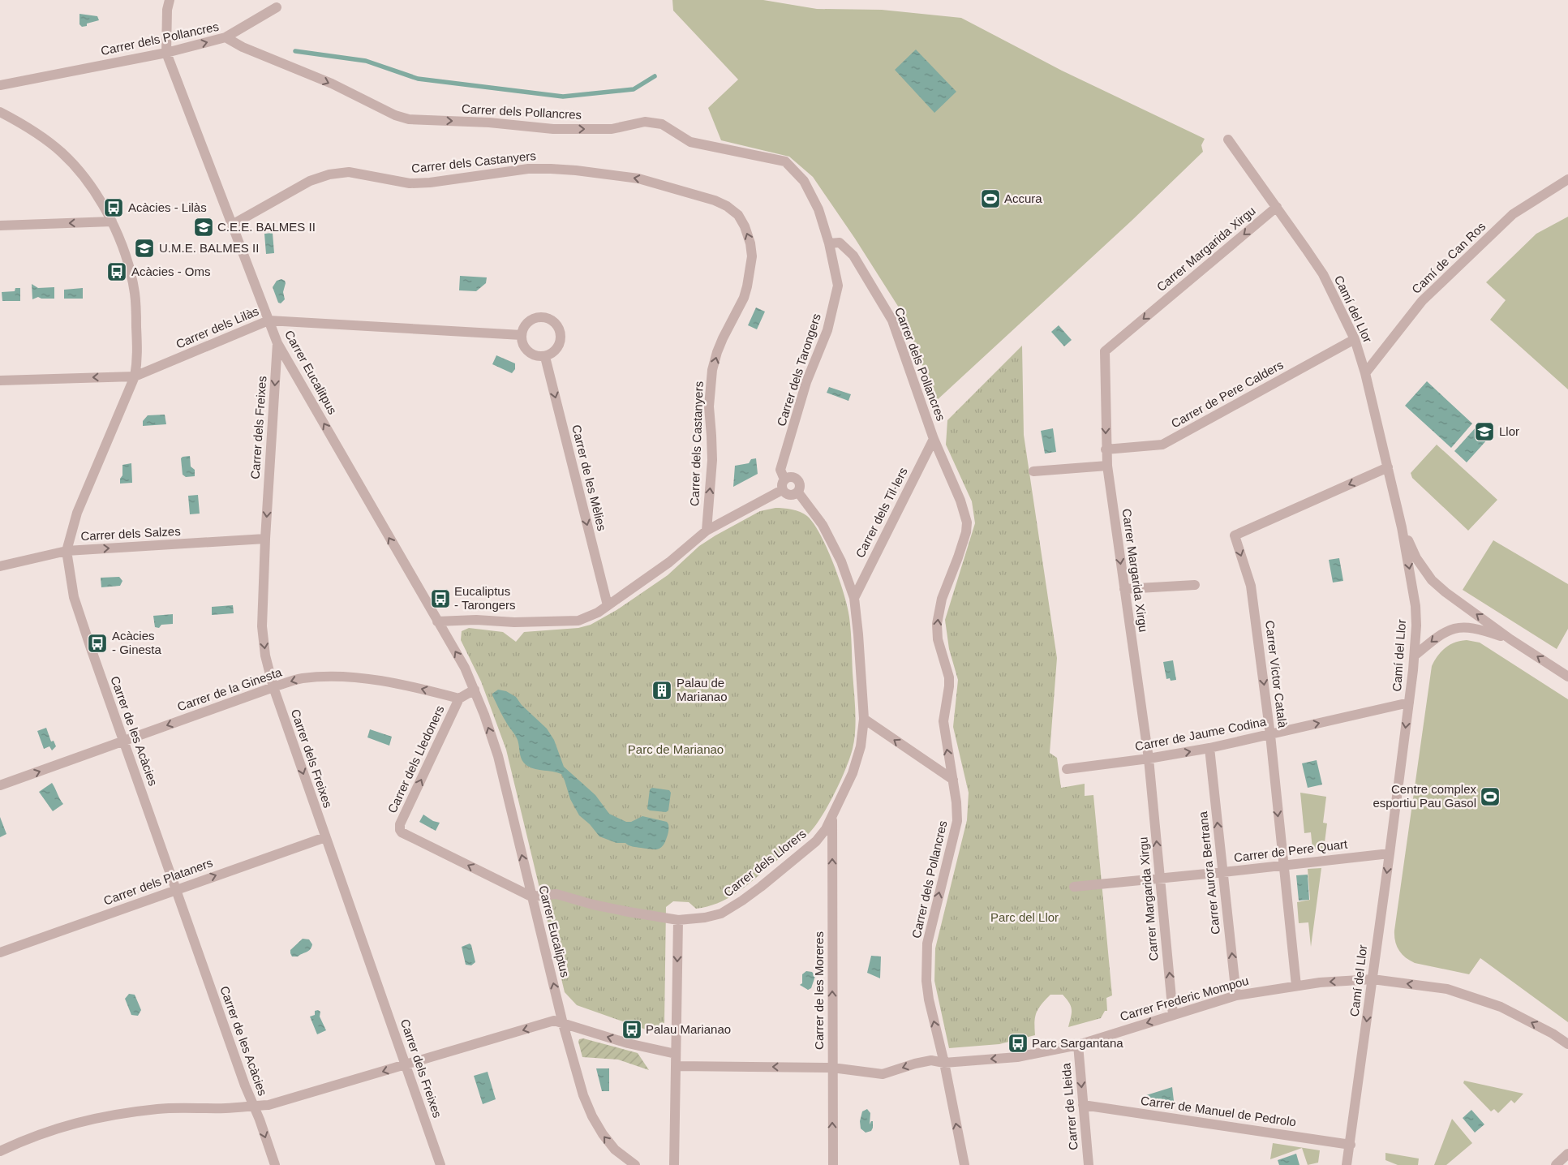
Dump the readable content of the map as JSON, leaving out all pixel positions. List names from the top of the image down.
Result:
{
  "streets": {
    "street": [
      "Carrer dels Pollancres",
      "Carrer dels Castanyers",
      "Carrer Margarida Xirgu",
      "Camí de Can Ros",
      "Camí del Llor",
      "Carrer dels Lilàs",
      "Carrer dels Tarongers",
      "Carrer Eucalitpus",
      "Carrer de Pere Calders",
      "Carrer dels Freixes",
      "Carrer de les Mèlies",
      "Carrer dels Til·lers",
      "Carrer dels Salzes",
      "Carrer Víctor Català",
      "Carrer de la Ginesta",
      "Carrer de les Acàcies",
      "Carrer de Jaume Codina",
      "Carrer dels Lledoners",
      "Carrer de Pere Quart",
      "Carrer dels Llorers",
      "Carrer Aurora Bertrana",
      "Carrer dels Plataners",
      "Carrer Eucaliptus",
      "Carrer de les Moreres",
      "Carrer Frederic Mompou",
      "Carrer de Lleida",
      "Carrer de Manuel de Pedrolo"
    ]
  },
  "crossings": [
    ["Carrer dels Pollancres", "Carrer dels Tarongers"],
    ["Carrer dels Pollancres", "Carrer Eucalitpus"],
    ["Carrer dels Pollancres", "Carrer dels Til·lers"],
    ["Carrer dels Pollancres", "Carrer Frederic Mompou"],
    ["Carrer dels Castanyers", "Carrer Eucalitpus"],
    ["Carrer Margarida Xirgu", "Camí del Llor"],
    ["Carrer Margarida Xirgu", "Carrer de Pere Calders"],
    ["Carrer Margarida Xirgu", "Carrer de Jaume Codina"],
    ["Carrer Margarida Xirgu", "Carrer de Pere Quart"],
    ["Carrer Margarida Xirgu", "Carrer Frederic Mompou"],
    ["Camí de Can Ros", "Camí del Llor"],
    ["Camí del Llor", "Carrer de Pere Calders"],
    ["Camí del Llor", "Carrer Víctor Català"],
    ["Camí del Llor", "Carrer de Jaume Codina"],
    ["Camí del Llor", "Carrer de Pere Quart"],
    ["Camí del Llor", "Carrer Frederic Mompou"],
    ["Camí del Llor", "Carrer de Manuel de Pedrolo"],
    ["Carrer dels Lilàs", "Carrer Eucalitpus"],
    ["Carrer dels Lilàs", "Carrer de les Mèlies"],
    ["Carrer dels Lilàs", "Carrer de les Acàcies"],
    ["Carrer dels Tarongers", "Carrer dels Llorers"],
    ["Carrer Eucalitpus", "Carrer dels Freixes"],
    ["Carrer Eucalitpus", "Carrer Eucaliptus"],
    ["Carrer dels Freixes", "Carrer dels Salzes"],
    ["Carrer dels Freixes", "Carrer de la Ginesta"],
    ["Carrer dels Freixes", "Carrer dels Plataners"],
    ["Carrer dels Til·lers", "Carrer dels Llorers"],
    ["Carrer dels Salzes", "Carrer de les Acàcies"],
    ["Carrer Víctor Català", "Carrer de Jaume Codina"],
    ["Carrer Víctor Català", "Carrer de Pere Quart"],
    ["Carrer Víctor Català", "Carrer Frederic Mompou"],
    ["Carrer de la Ginesta", "Carrer de les Acàcies"],
    ["Carrer de la Ginesta", "Carrer dels Lledoners"],
    ["Carrer de les Acàcies", "Carrer dels Plataners"],
    ["Carrer de Jaume Codina", "Carrer Aurora Bertrana"],
    ["Carrer dels Lledoners", "Carrer dels Llorers"],
    ["Carrer dels Lledoners", "Carrer Eucaliptus"],
    ["Carrer de Pere Quart", "Carrer Aurora Bertrana"],
    ["Carrer dels Llorers", "Carrer Eucaliptus"],
    ["Carrer dels Llorers", "Carrer de les Moreres"],
    ["Carrer Aurora Bertrana", "Carrer Frederic Mompou"],
    ["Carrer de les Moreres", "Carrer Frederic Mompou"],
    ["Carrer Frederic Mompou", "Carrer de Lleida"],
    ["Carrer de Lleida", "Carrer de Manuel de Pedrolo"]
  ],
  "one_way": [
    "Camí del Llor",
    "Carrer Eucalitpus",
    "Carrer dels Freixes",
    "Carrer de les Mèlies",
    "Carrer dels Salzes",
    "Carrer Víctor Català",
    "Carrer de Jaume Codina",
    "Carrer Aurora Bertrana",
    "Carrer dels Plataners",
    "Carrer Eucaliptus",
    "Carrer de les Moreres",
    "Carrer Frederic Mompou",
    "Carrer de Lleida"
  ],
  "parks": ["Parc de Marianao", "Parc del Llor"],
  "places": {
    "sports": ["Accura", "Centre complex esportiu Pau Gasol"],
    "bus stop": [
      "Acàcies - Lilàs",
      "Acàcies - Oms",
      "Eucaliptus - Tarongers",
      "Acàcies - Ginesta",
      "Palau Marianao",
      "Parc Sargantana"
    ],
    "school or university": ["C.E.E. BALMES II", "U.M.E. BALMES II", "Llor"],
    "building": ["Palau de Marianao"]
  }
}
